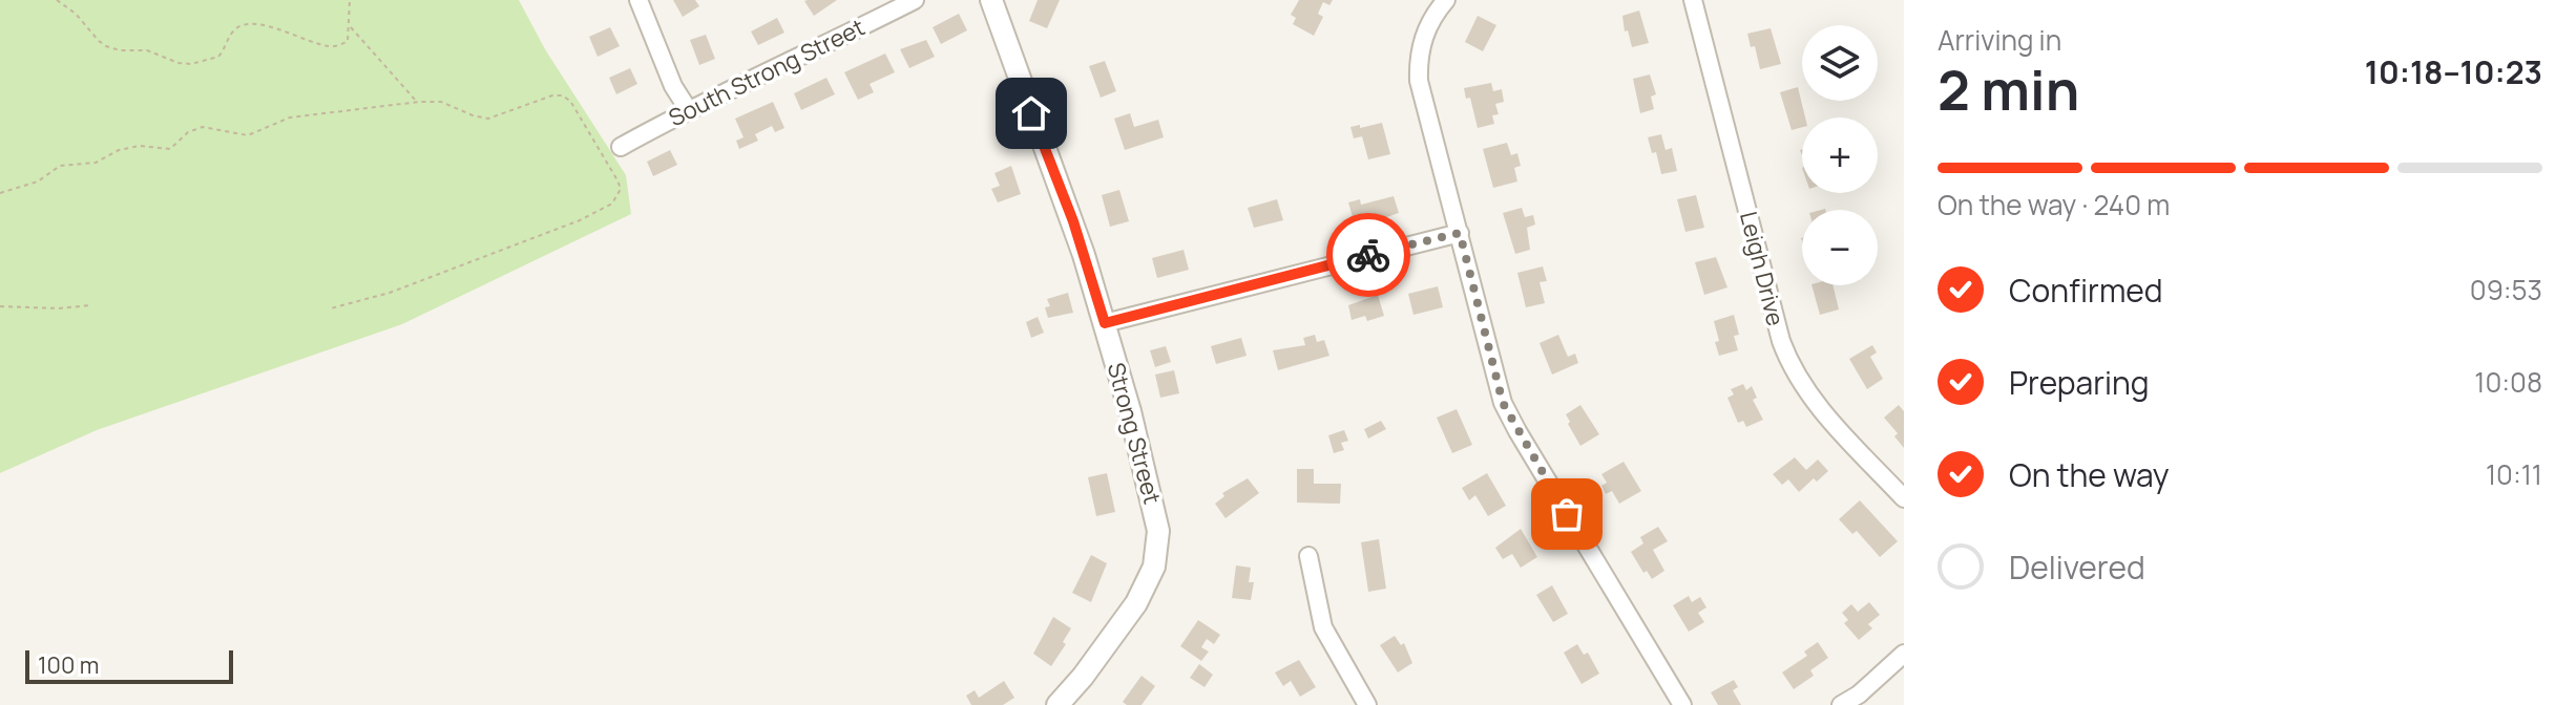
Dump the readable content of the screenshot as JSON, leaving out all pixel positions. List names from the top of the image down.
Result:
{
  "streets": {
    "street": ["South Strong Street", "Leigh Drive", "Strong Street"]
  },
  "scale_bar": "100 m",
  "page": {
    "heading": ["2 min", "Arriving in", "10:18–10:23"],
    "map_buttons": ["+", "−"],
    "bar": "On the way · 240 m",
    "list": [
      ["Confirmed", "09:53"],
      ["Preparing", "10:08"],
      ["On the way", "10:11"],
      "Delivered"
    ],
    "scale": "100 m"
  }
}
